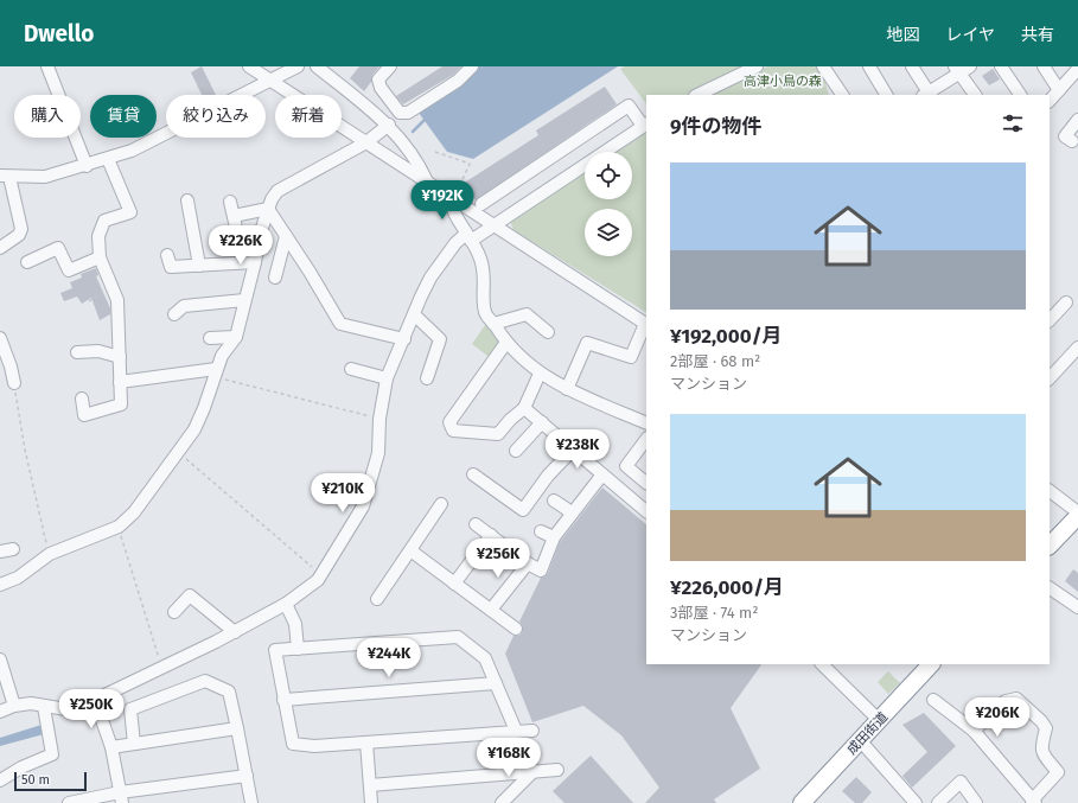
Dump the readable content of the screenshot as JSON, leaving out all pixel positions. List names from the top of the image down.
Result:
{
  "streets": {
    "highway": ["成田街道"]
  },
  "parks": ["高津小鳥の森"],
  "scale_bar": "50 m",
  "page": {
    "header": "Dwello",
    "nav": ["地図", "レイヤ", "共有"],
    "chip": [
      "購入",
      "賃貸",
      "絞り込み",
      "新着"
    ],
    "heading": "9件の物件",
    "list": [
      {
        "name": "¥192,000/月",
        "note": "2部屋 · 68 m² · マンション"
      },
      {
        "name": "¥226,000/月",
        "note": "3部屋 · 74 m² · マンション"
      }
    ],
    "price": [
      "¥192K",
      "¥226K",
      "¥238K",
      "¥210K",
      "¥256K",
      "¥244K",
      "¥250K",
      "¥206K",
      "¥168K"
    ],
    "scale": "50 m"
  }
}
